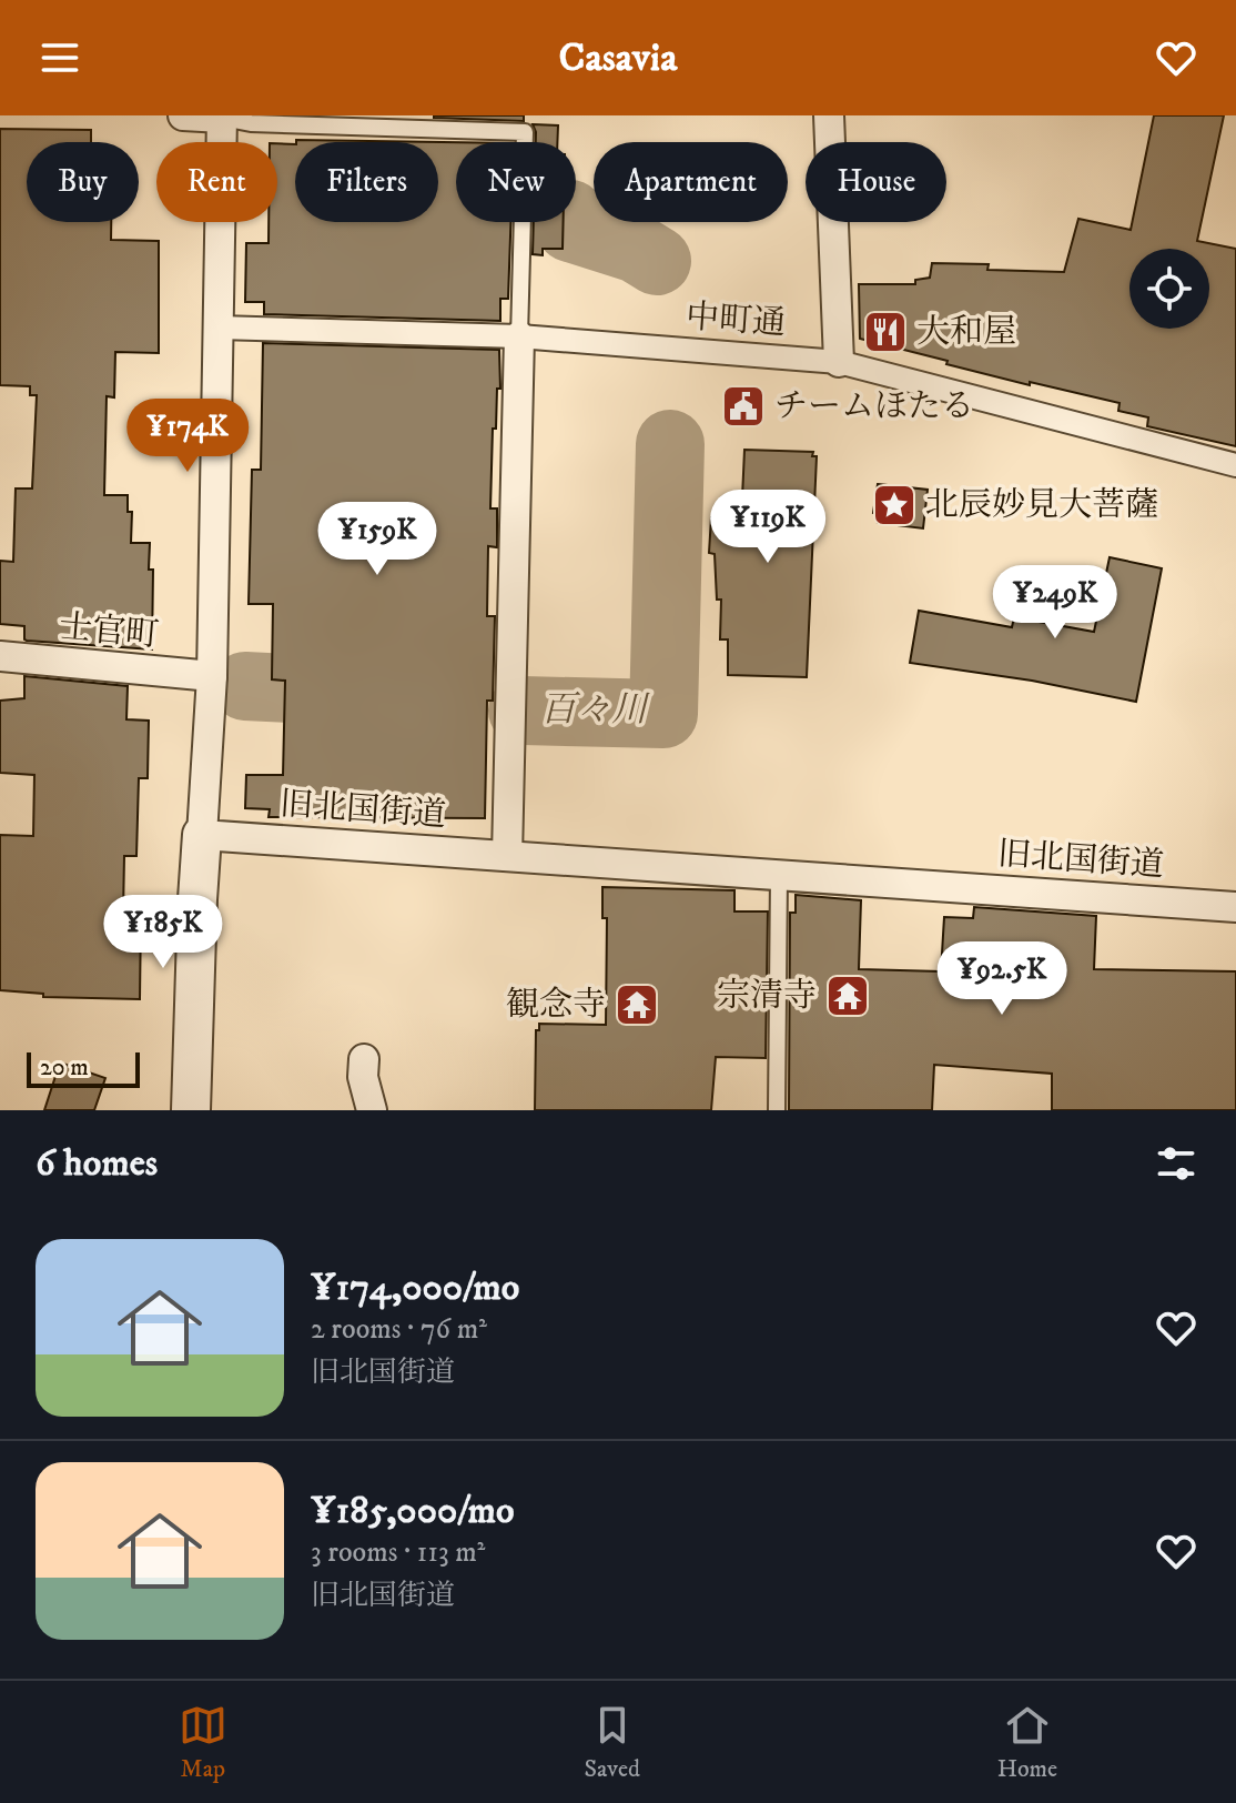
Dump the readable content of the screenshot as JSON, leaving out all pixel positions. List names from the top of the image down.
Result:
{
  "streets": {
    "street": ["中町通", "士官町", "旧北国街道"]
  },
  "water": ["百々川"],
  "places": {
    "restaurant": ["大和屋"],
    "public building": ["チームほたる"],
    "place": ["北辰妙見大菩薩"],
    "temple": ["宗清寺", "観念寺"]
  },
  "scale_bar": "20 m",
  "page": {
    "header": "Casavia",
    "chip": [
      "Buy",
      "Rent",
      "Filters",
      "New",
      "Apartment",
      "House"
    ],
    "price": [
      "¥174K",
      "¥119K",
      "¥159K",
      "¥249K",
      "¥185K",
      "¥92.5K"
    ],
    "scale": "20 m",
    "heading": "6 homes",
    "list": [
      {
        "name": "¥174,000/mo",
        "note": "2 rooms · 76 m² · 旧北国街道"
      },
      {
        "name": "¥185,000/mo",
        "note": "3 rooms · 113 m² · 旧北国街道"
      }
    ],
    "tabs": ["Map", "Saved", "Home"]
  }
}
